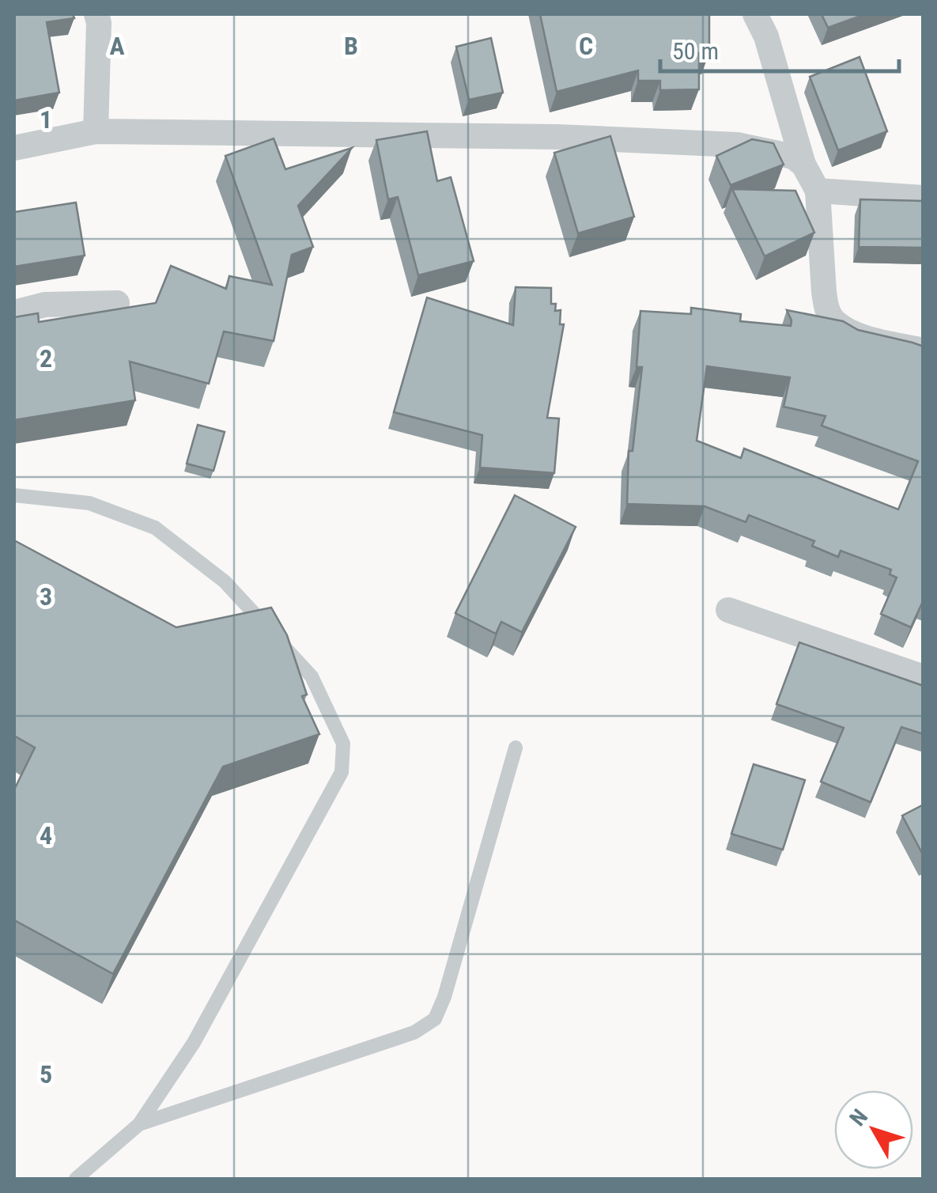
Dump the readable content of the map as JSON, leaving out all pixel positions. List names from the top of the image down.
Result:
{
  "scale_bar": "50 m",
  "north": "top left",
  "grid": {
    "columns": ["A", "B", "C"],
    "rows": [
      "1",
      "2",
      "3",
      "4",
      "5"
    ]
  }
}
